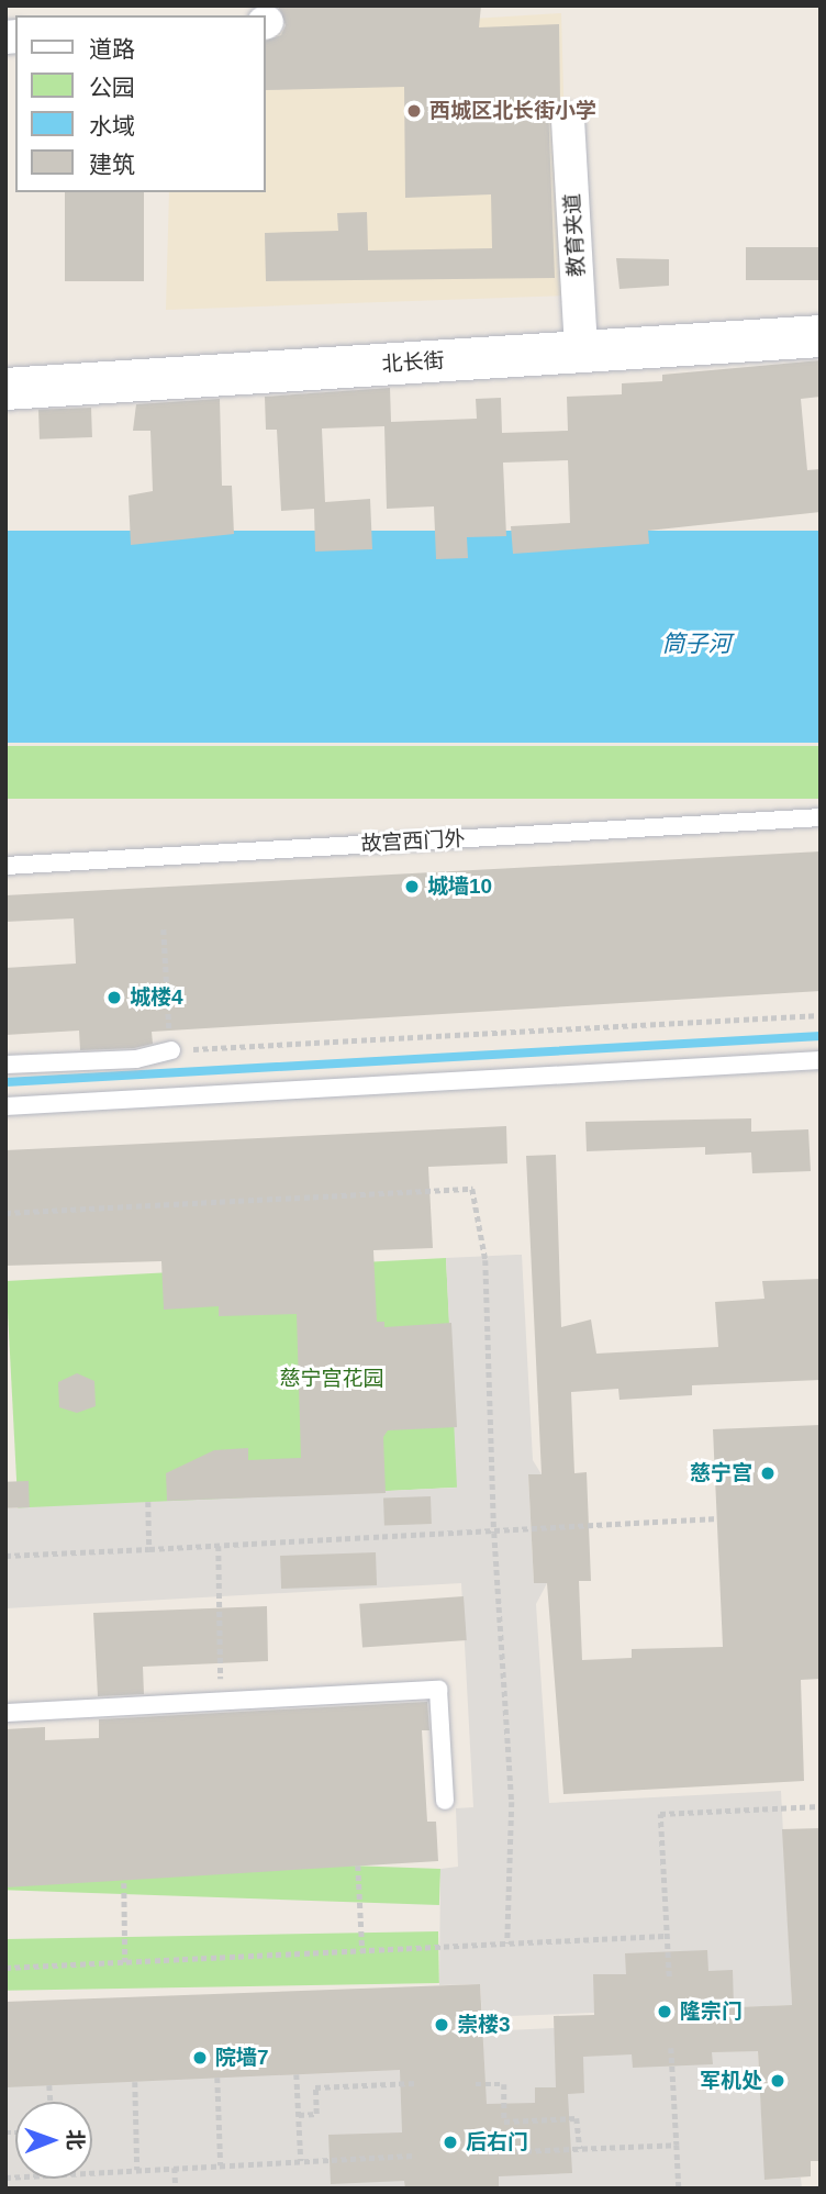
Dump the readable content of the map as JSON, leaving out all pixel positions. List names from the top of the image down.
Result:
{
  "streets": {
    "street": ["教育夹道", "北长街"],
    "lane": ["故宫西门外"]
  },
  "crossings": [
    ["教育夹道", "北长街"]
  ],
  "water": ["筒子河"],
  "parks": ["慈宁宫花园"],
  "places": [
    "西城区北长街小学",
    "城墙10",
    "城楼4",
    "慈宁宫",
    "隆宗门",
    "崇楼3",
    "院墙7",
    "军机处",
    "后右门"
  ],
  "legend": [
    "道路",
    "公园",
    "水域",
    "建筑"
  ],
  "north": "right"
}
